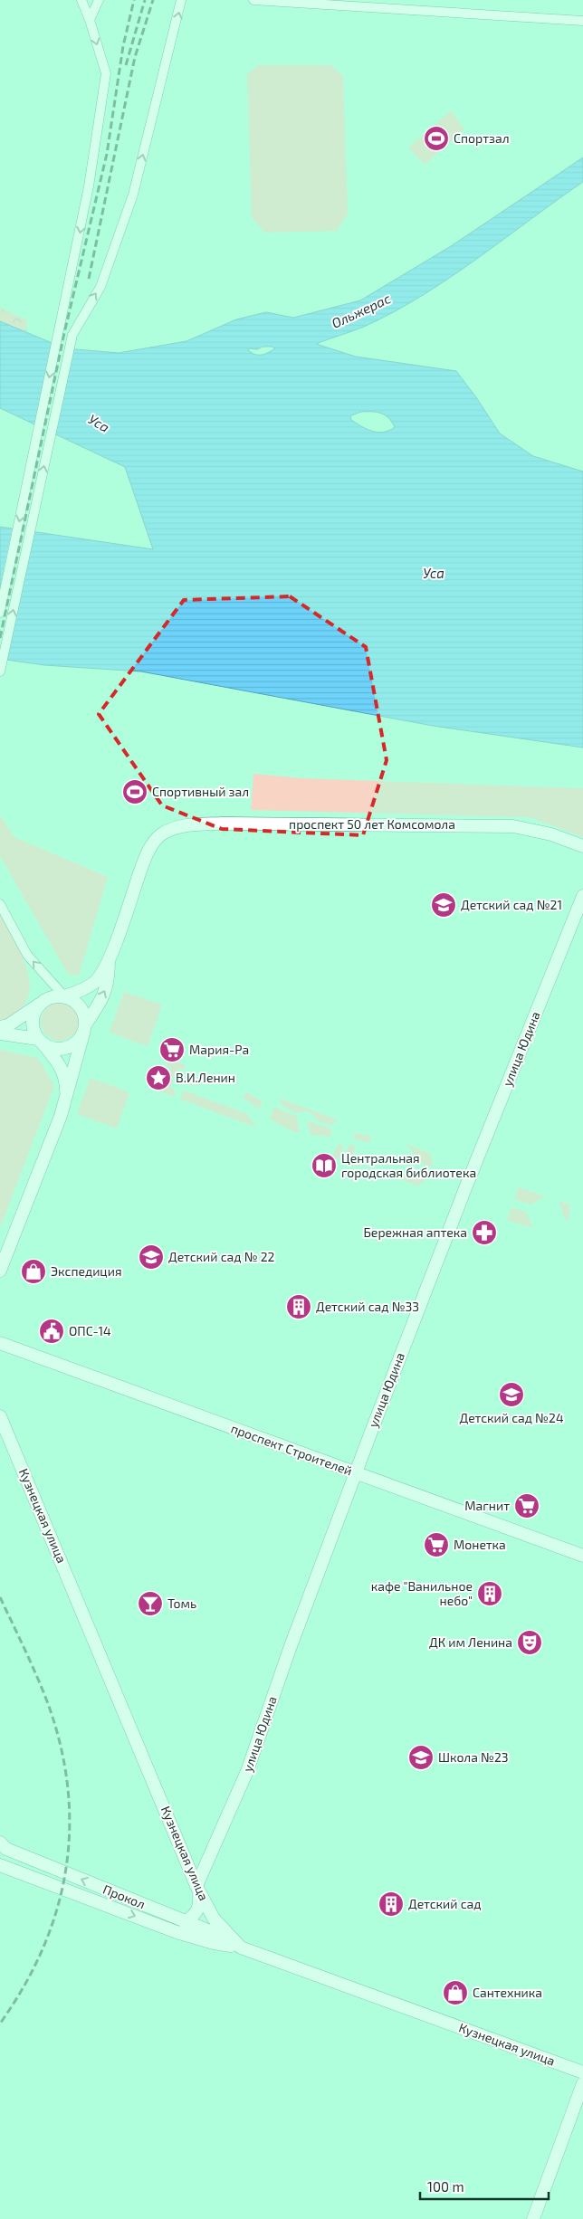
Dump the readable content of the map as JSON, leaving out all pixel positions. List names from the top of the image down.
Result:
{
  "streets": {
    "main road": [
      "проспект 50 лет Комсомола",
      "улица Юдина",
      "проспект Строителей",
      "Кузнецкая улица",
      "Прокол"
    ]
  },
  "crossings": [
    ["улица Юдина", "проспект Строителей"],
    ["улица Юдина", "Кузнецкая улица"],
    ["Кузнецкая улица", "Прокол"]
  ],
  "water": ["Ольжерас", "Уса"],
  "places": {
    "sports": ["Спортзал", "Спортивный зал"],
    "school or university": [
      "Детский сад №21",
      "Детский сад № 22",
      "Детский сад №24",
      "Школа №23"
    ],
    "supermarket": ["Мария-Ра", "Магнит", "Монетка"],
    "place": ["В.И.Ленин"],
    "library": ["Центральная городская библиотека"],
    "pharmacy": ["Бережная аптека"],
    "shop": ["Экспедиция", "Сантехника"],
    "building": ["Детский сад №33", "кафе \"Ванильное небо\"", "Детский сад"],
    "public building": ["ОПС-14"],
    "bar": ["Томь"],
    "theatre": ["ДК им Ленина"]
  },
  "scale_bar": "100 m"
}
